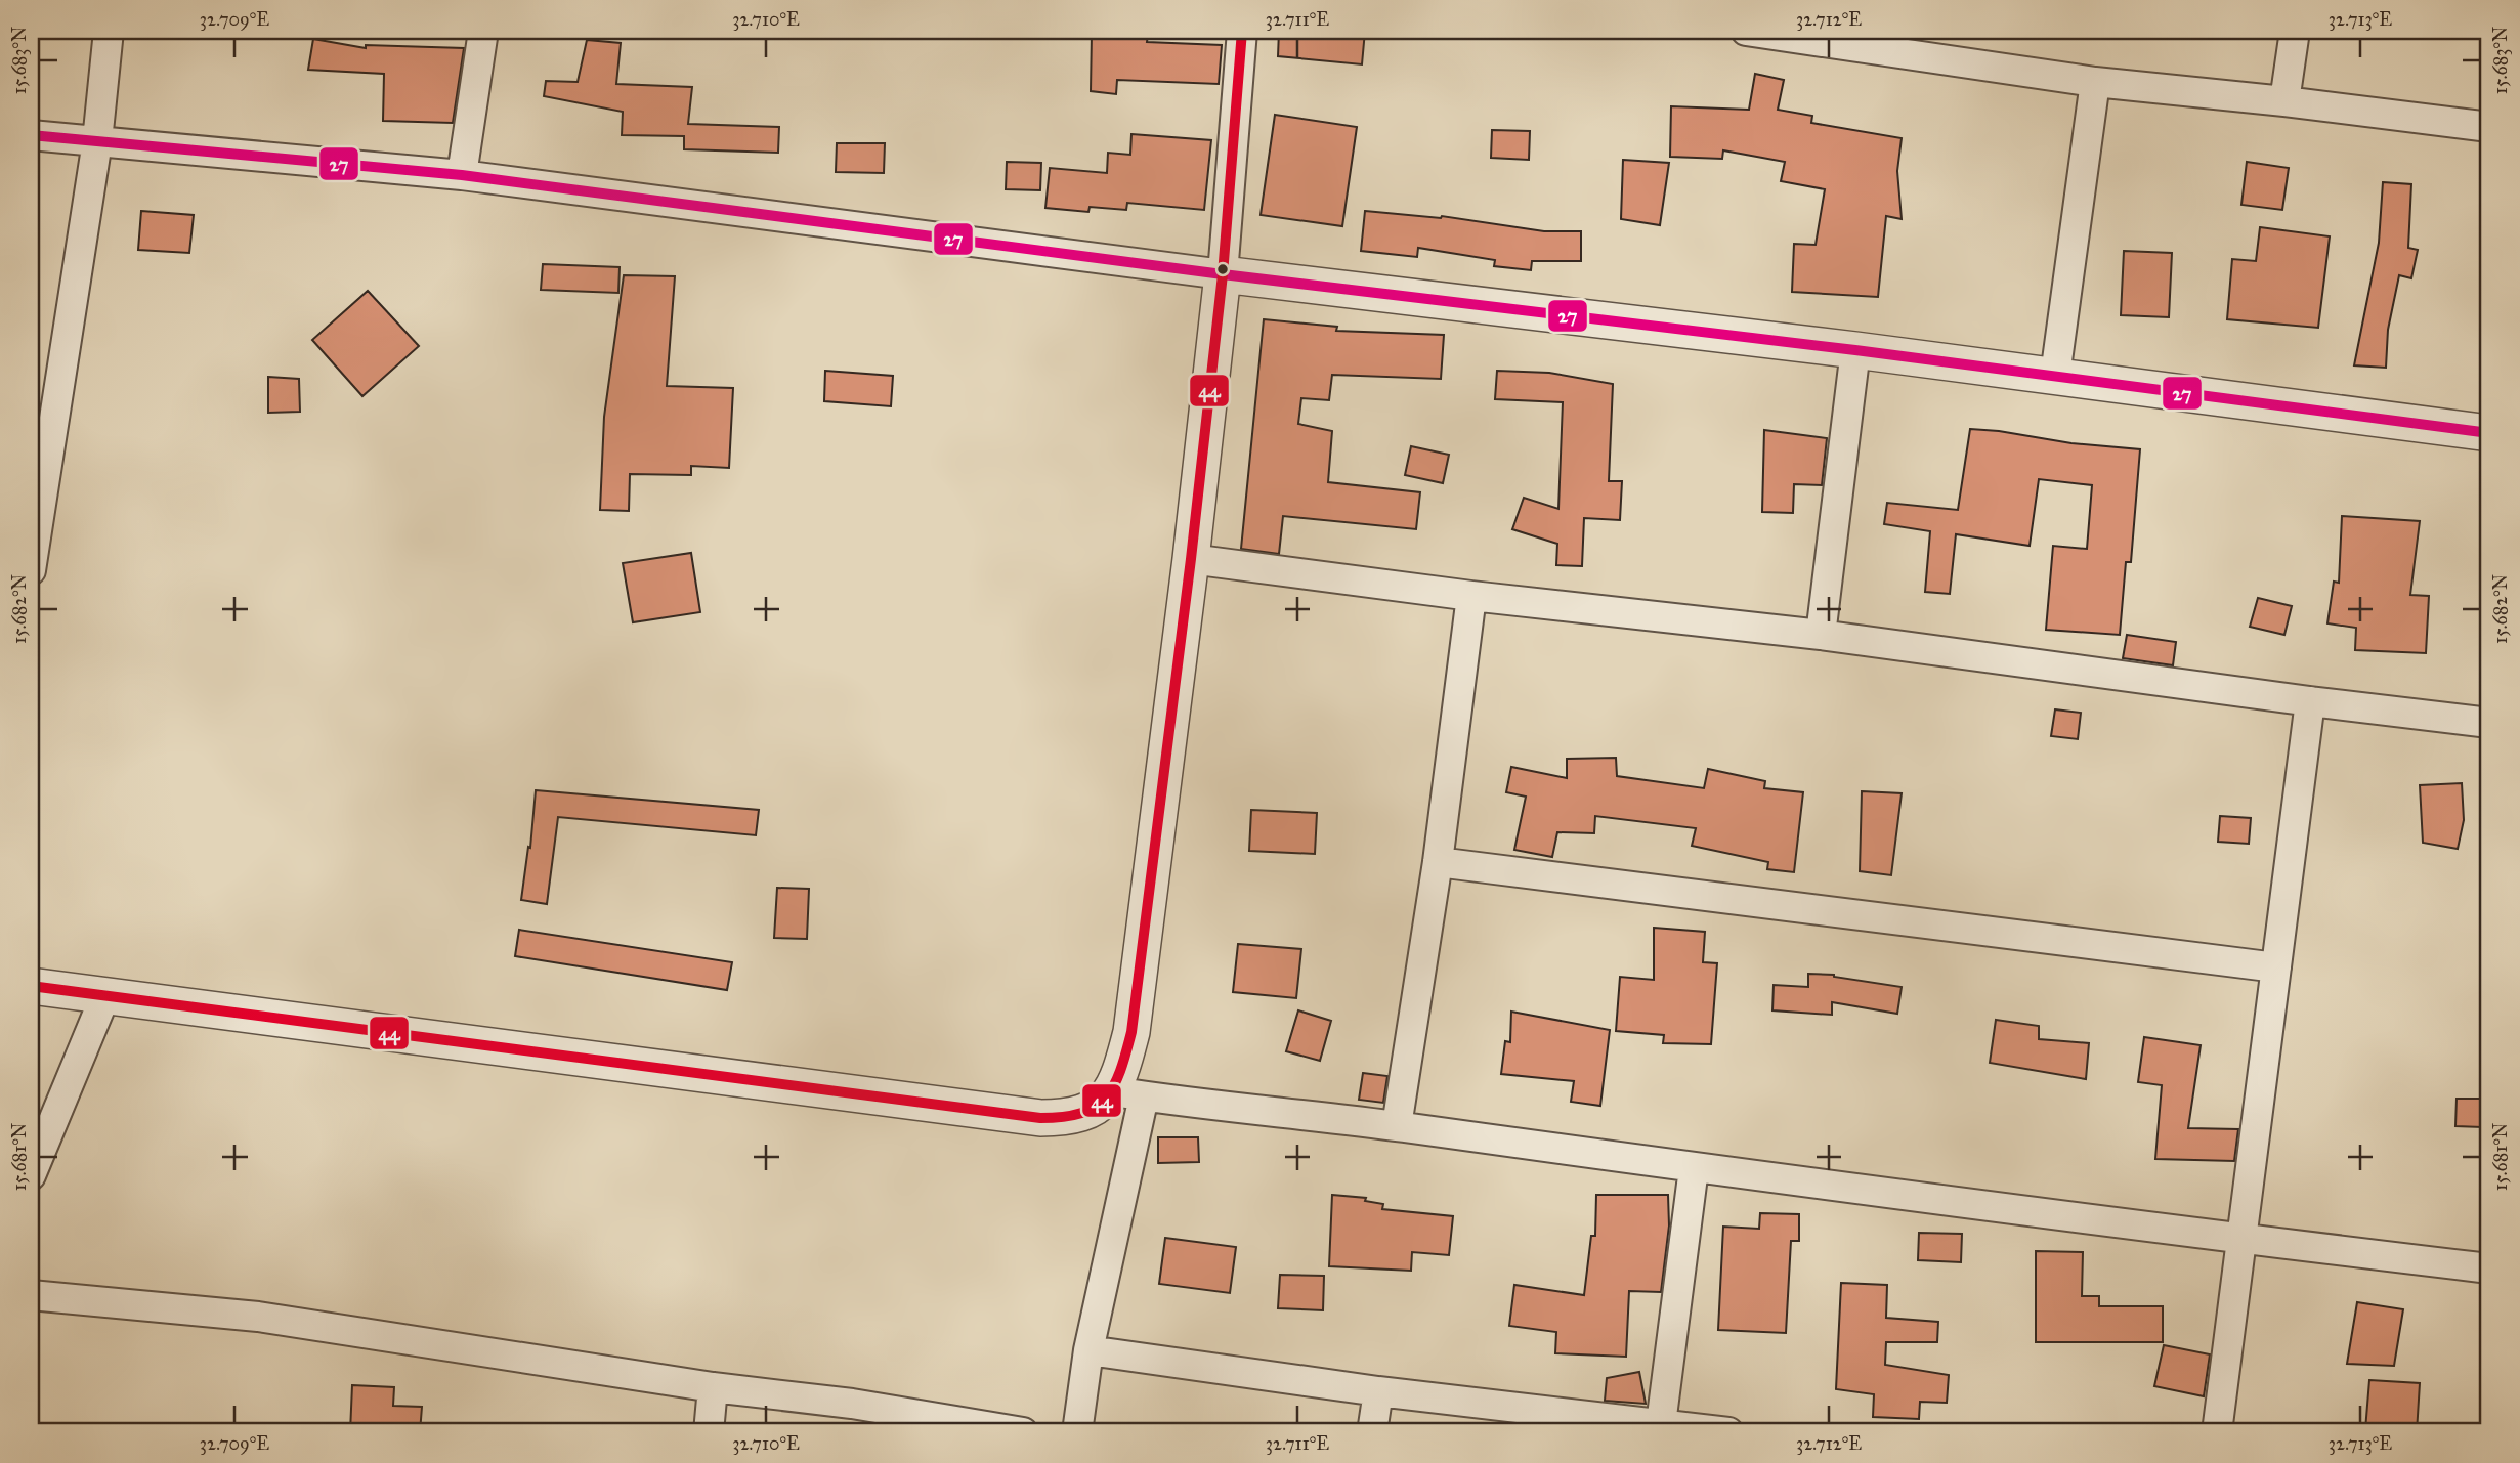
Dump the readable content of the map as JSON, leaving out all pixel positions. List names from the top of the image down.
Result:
{
  "lines": ["transit line 44", "transit line 27"],
  "coordinates": [
    "32.709°E",
    "32.710°E",
    "32.711°E",
    "32.712°E",
    "32.713°E",
    "15.683°N",
    "15.682°N",
    "15.681°N"
  ]
}
